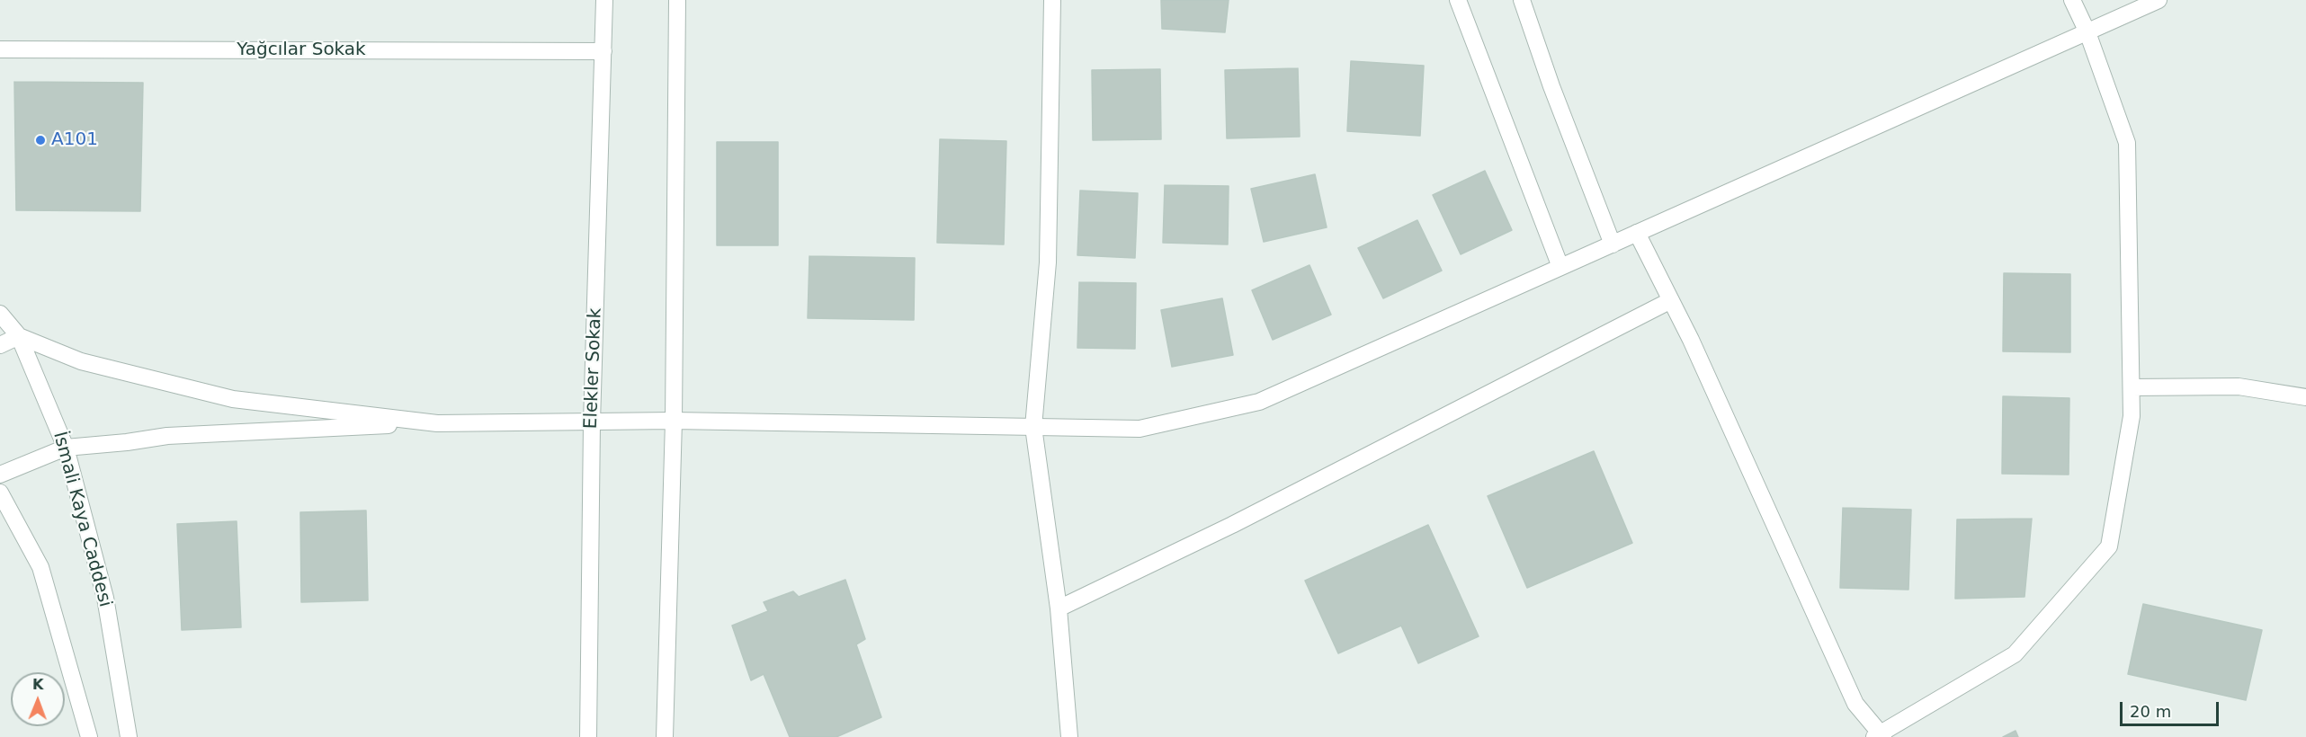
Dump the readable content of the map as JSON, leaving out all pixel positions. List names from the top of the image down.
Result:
{
  "streets": {
    "street": ["Yağcılar Sokak", "Elekler Sokak", "İsmali Kaya Caddesi"]
  },
  "crossings": [
    ["Yağcılar Sokak", "Elekler Sokak"]
  ],
  "places": ["A101"],
  "scale_bar": "20 m",
  "north": "top"
}
